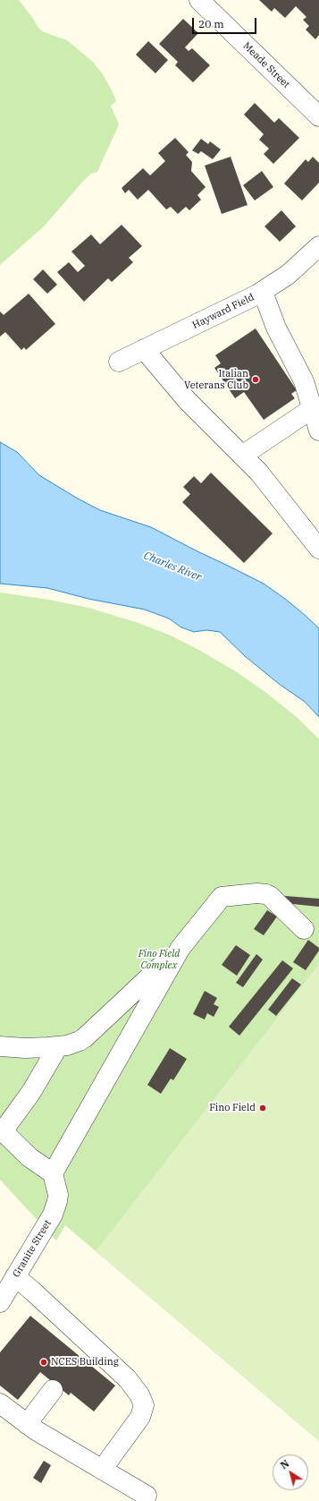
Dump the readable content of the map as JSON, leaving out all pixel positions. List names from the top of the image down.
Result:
{
  "streets": {
    "street": ["Meade Street", "Hayward Field", "Granite Street"]
  },
  "water": ["Charles River"],
  "parks": ["Fino Field Complex"],
  "places": ["Italian Veterans Club", "Fino Field", "NCES Building"],
  "scale_bar": "20 m",
  "north": "top left"
}
